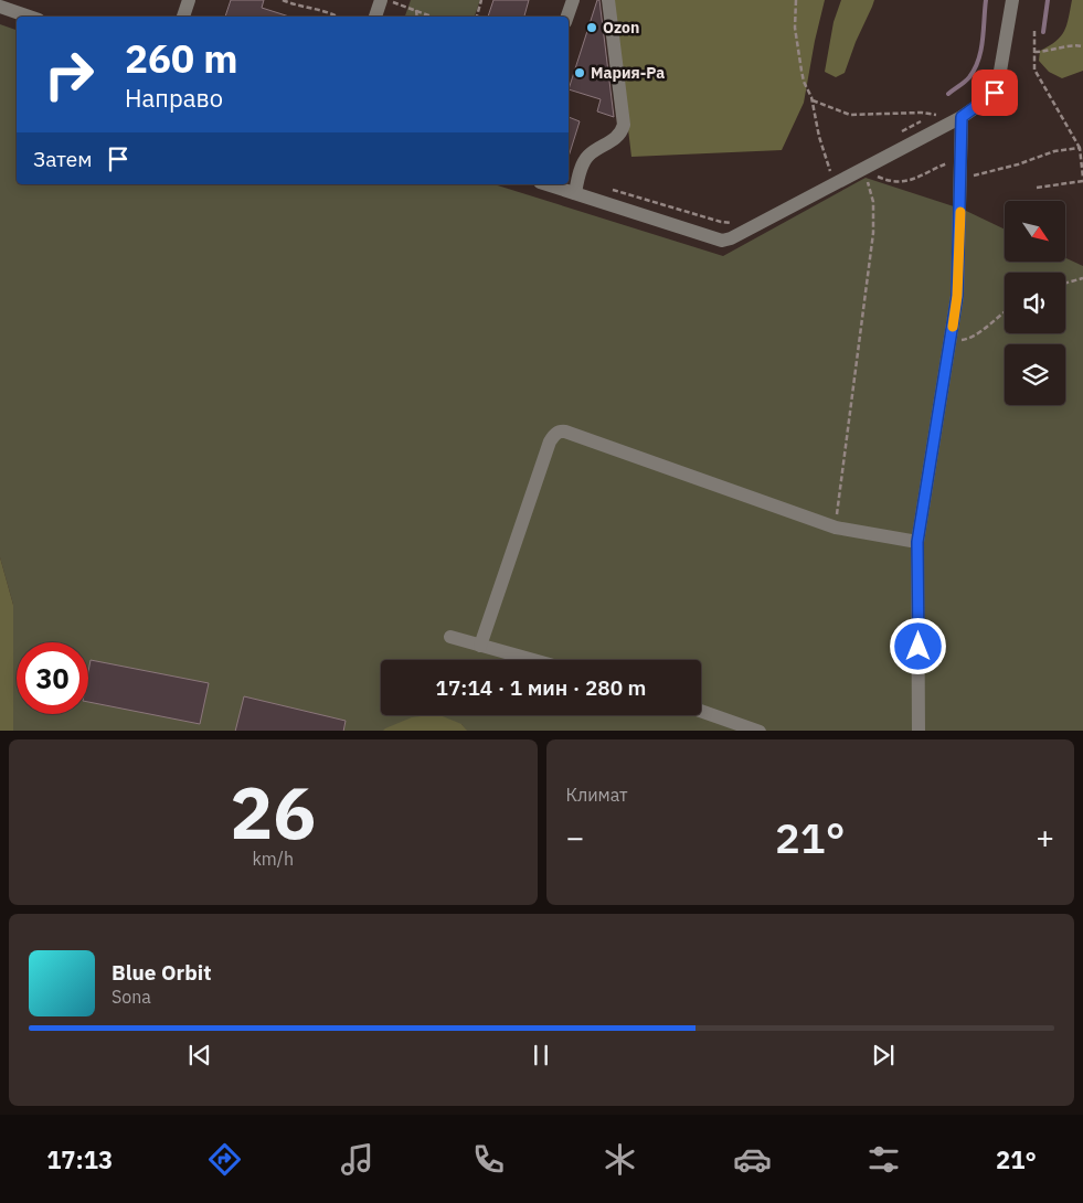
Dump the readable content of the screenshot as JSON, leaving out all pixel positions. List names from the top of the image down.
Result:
{
  "places": ["Ozon", "Мария-Ра"],
  "north": "bottom right",
  "page": {
    "turn": ["260 m", "Направо"],
    "then": "Затем",
    "limit": "30",
    "trip": "17:14 · 1 мин · 280 m",
    "tile": [
      ["26", "km/h"],
      "Климат"
    ],
    "heat": ["−", "21°", "+"],
    "song": ["Blue Orbit", "Sona"],
    "tabs": ["17:13", "21°"]
  }
}
